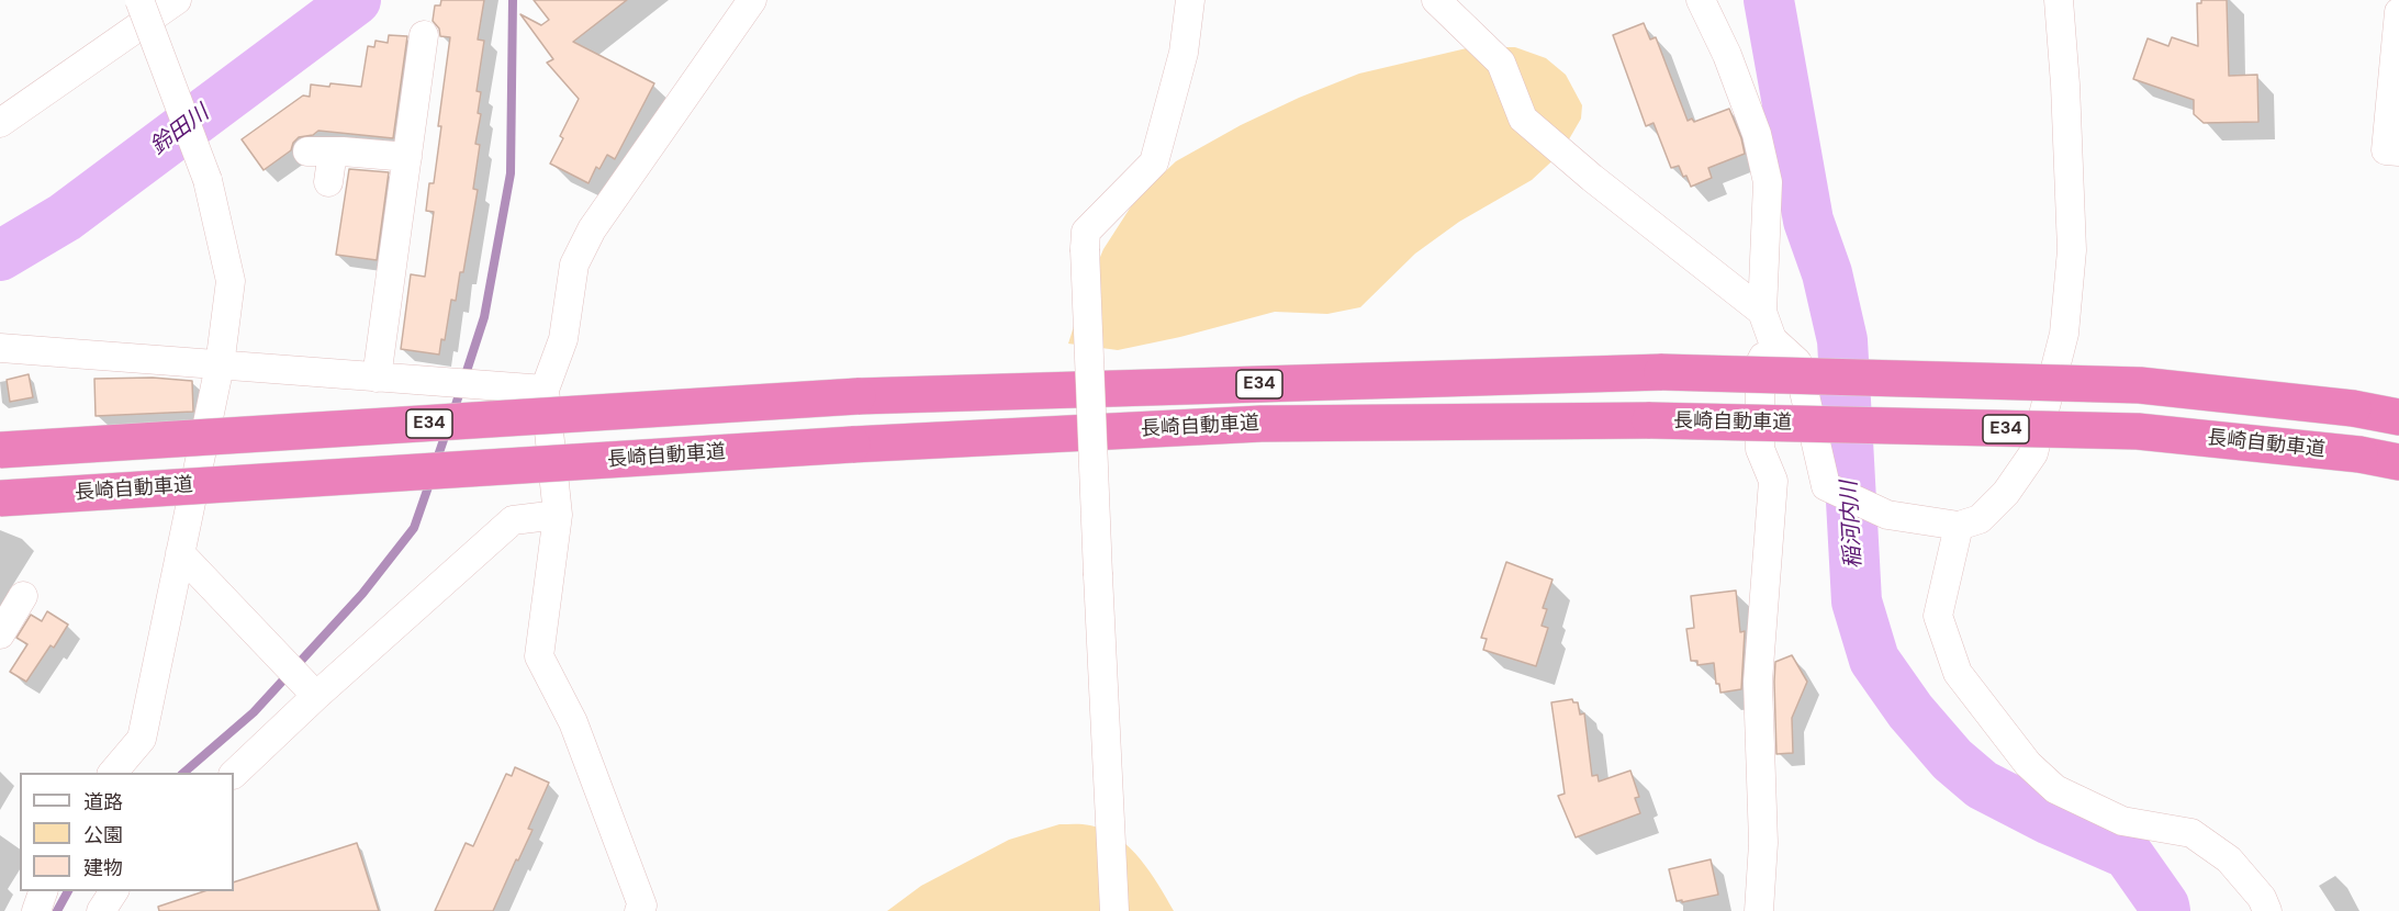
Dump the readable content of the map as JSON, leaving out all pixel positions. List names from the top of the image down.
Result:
{
  "streets": {
    "highway": ["E34", "長崎自動車道"]
  },
  "water": ["鈴田川", "稲河内川"],
  "legend": ["道路", "公園", "建物"]
}
